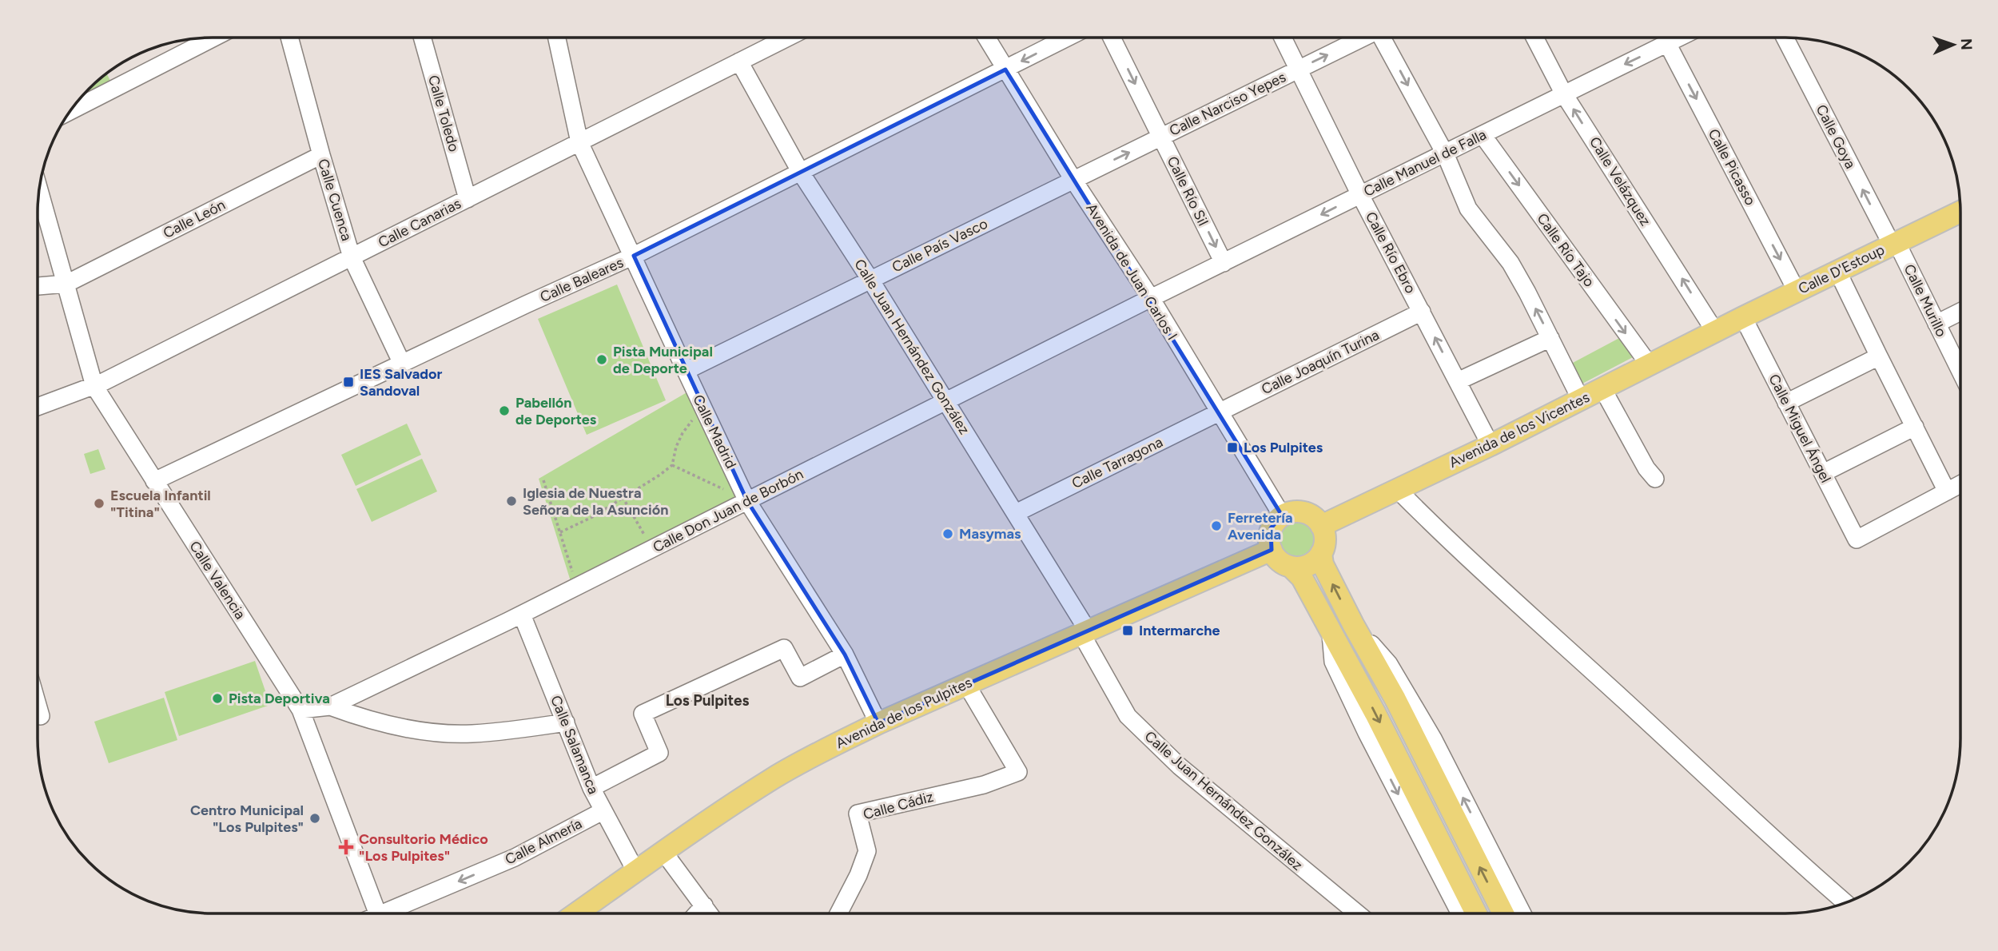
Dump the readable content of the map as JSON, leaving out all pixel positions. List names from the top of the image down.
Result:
{
  "streets": {
    "main road": ["Calle D'Estoup", "Avenida de los Vicentes", "Avenida de los Pulpites"],
    "street": [
      "Calle Narciso Yepes",
      "Calle Toledo",
      "Calle Goya",
      "Calle Manuel de Falla",
      "Calle Picasso",
      "Calle Velázquez",
      "Calle Río Sil",
      "Calle Cuenca",
      "Calle León",
      "Calle Canarias",
      "Calle País Vasco",
      "Calle Río Tajo",
      "Calle Río Ebro",
      "Avenida de Juan Carlos I",
      "Calle Baleares",
      "Calle Murillo",
      "Calle Juan Hernández González",
      "Calle Joaquín Turina",
      "Calle Miguel Ángel",
      "Calle Madrid",
      "Calle Tarragona",
      "Calle Don Juan de Borbón",
      "Calle Valencia",
      "Calle Salamanca",
      "Calle Cádiz",
      "Calle Almería"
    ]
  },
  "crossings": [
    ["Calle Narciso Yepes", "Calle Río Sil"],
    ["Calle Narciso Yepes", "Calle País Vasco"],
    ["Calle Narciso Yepes", "Calle Río Ebro"],
    ["Calle Narciso Yepes", "Avenida de Juan Carlos I"],
    ["Calle Toledo", "Calle Canarias"],
    ["Calle Goya", "Calle D'Estoup"],
    ["Calle Goya", "Calle Murillo"],
    ["Calle Manuel de Falla", "Calle Picasso"],
    ["Calle Manuel de Falla", "Calle Velázquez"],
    ["Calle Manuel de Falla", "Calle Río Sil"],
    ["Calle Manuel de Falla", "Calle Río Tajo"],
    ["Calle Manuel de Falla", "Calle Río Ebro"],
    ["Calle Manuel de Falla", "Avenida de Juan Carlos I"],
    ["Calle Manuel de Falla", "Calle Don Juan de Borbón"],
    ["Calle Picasso", "Calle D'Estoup"],
    ["Calle Velázquez", "Calle D'Estoup"],
    ["Calle Velázquez", "Avenida de los Vicentes"],
    ["Calle Cuenca", "Calle León"],
    ["Calle Cuenca", "Calle Canarias"],
    ["Calle Cuenca", "Calle Baleares"],
    ["Calle León", "Calle Valencia"],
    ["Calle Canarias", "Calle Juan Hernández González"],
    ["Calle Canarias", "Calle Madrid"],
    ["Calle Canarias", "Calle Valencia"],
    ["Calle País Vasco", "Avenida de Juan Carlos I"],
    ["Calle País Vasco", "Calle Juan Hernández González"],
    ["Calle País Vasco", "Calle Madrid"],
    ["Calle Río Tajo", "Avenida de los Vicentes"],
    ["Calle Río Ebro", "Calle Joaquín Turina"],
    ["Calle Río Ebro", "Avenida de los Vicentes"],
    ["Calle D'Estoup", "Calle Murillo"],
    ["Calle D'Estoup", "Calle Miguel Ángel"],
    ["Calle D'Estoup", "Avenida de los Vicentes"],
    ["Avenida de Juan Carlos I", "Calle Baleares"],
    ["Avenida de Juan Carlos I", "Calle Joaquín Turina"],
    ["Avenida de Juan Carlos I", "Avenida de los Vicentes"],
    ["Avenida de Juan Carlos I", "Calle Tarragona"],
    ["Avenida de Juan Carlos I", "Calle Don Juan de Borbón"],
    ["Avenida de Juan Carlos I", "Avenida de los Pulpites"],
    ["Calle Baleares", "Calle Juan Hernández González"],
    ["Calle Baleares", "Calle Madrid"],
    ["Calle Baleares", "Calle Valencia"],
    ["Calle Juan Hernández González", "Calle Tarragona"],
    ["Calle Juan Hernández González", "Calle Don Juan de Borbón"],
    ["Calle Juan Hernández González", "Avenida de los Pulpites"],
    ["Calle Joaquín Turina", "Calle Tarragona"],
    ["Avenida de los Vicentes", "Avenida de los Pulpites"],
    ["Calle Madrid", "Calle Don Juan de Borbón"],
    ["Calle Madrid", "Avenida de los Pulpites"],
    ["Calle Don Juan de Borbón", "Calle Valencia"],
    ["Calle Don Juan de Borbón", "Calle Salamanca"],
    ["Avenida de los Pulpites", "Calle Salamanca"],
    ["Avenida de los Pulpites", "Calle Cádiz"],
    ["Calle Salamanca", "Calle Almería"]
  ],
  "one_way": [
    "Calle Narciso Yepes",
    "Calle Goya",
    "Calle Manuel de Falla",
    "Calle Picasso",
    "Calle Río Sil",
    "Calle Almería"
  ],
  "districts": ["Los Pulpites"],
  "places": {
    "other": [
      "Pista Municipal de Deporte",
      "Pabellón de Deportes",
      "Iglesia de Nuestra Señora de la Asunción",
      "Escuela Infantil \"Titina\"",
      "Ferretería Avenida",
      "Masymas",
      "Pista Deportiva",
      "Centro Municipal \"Los Pulpites\""
    ],
    "transit": ["IES Salvador Sandoval", "Los Pulpites", "Intermarche"],
    "health": ["Consultorio Médico \"Los Pulpites\""]
  },
  "north": "right"
}
